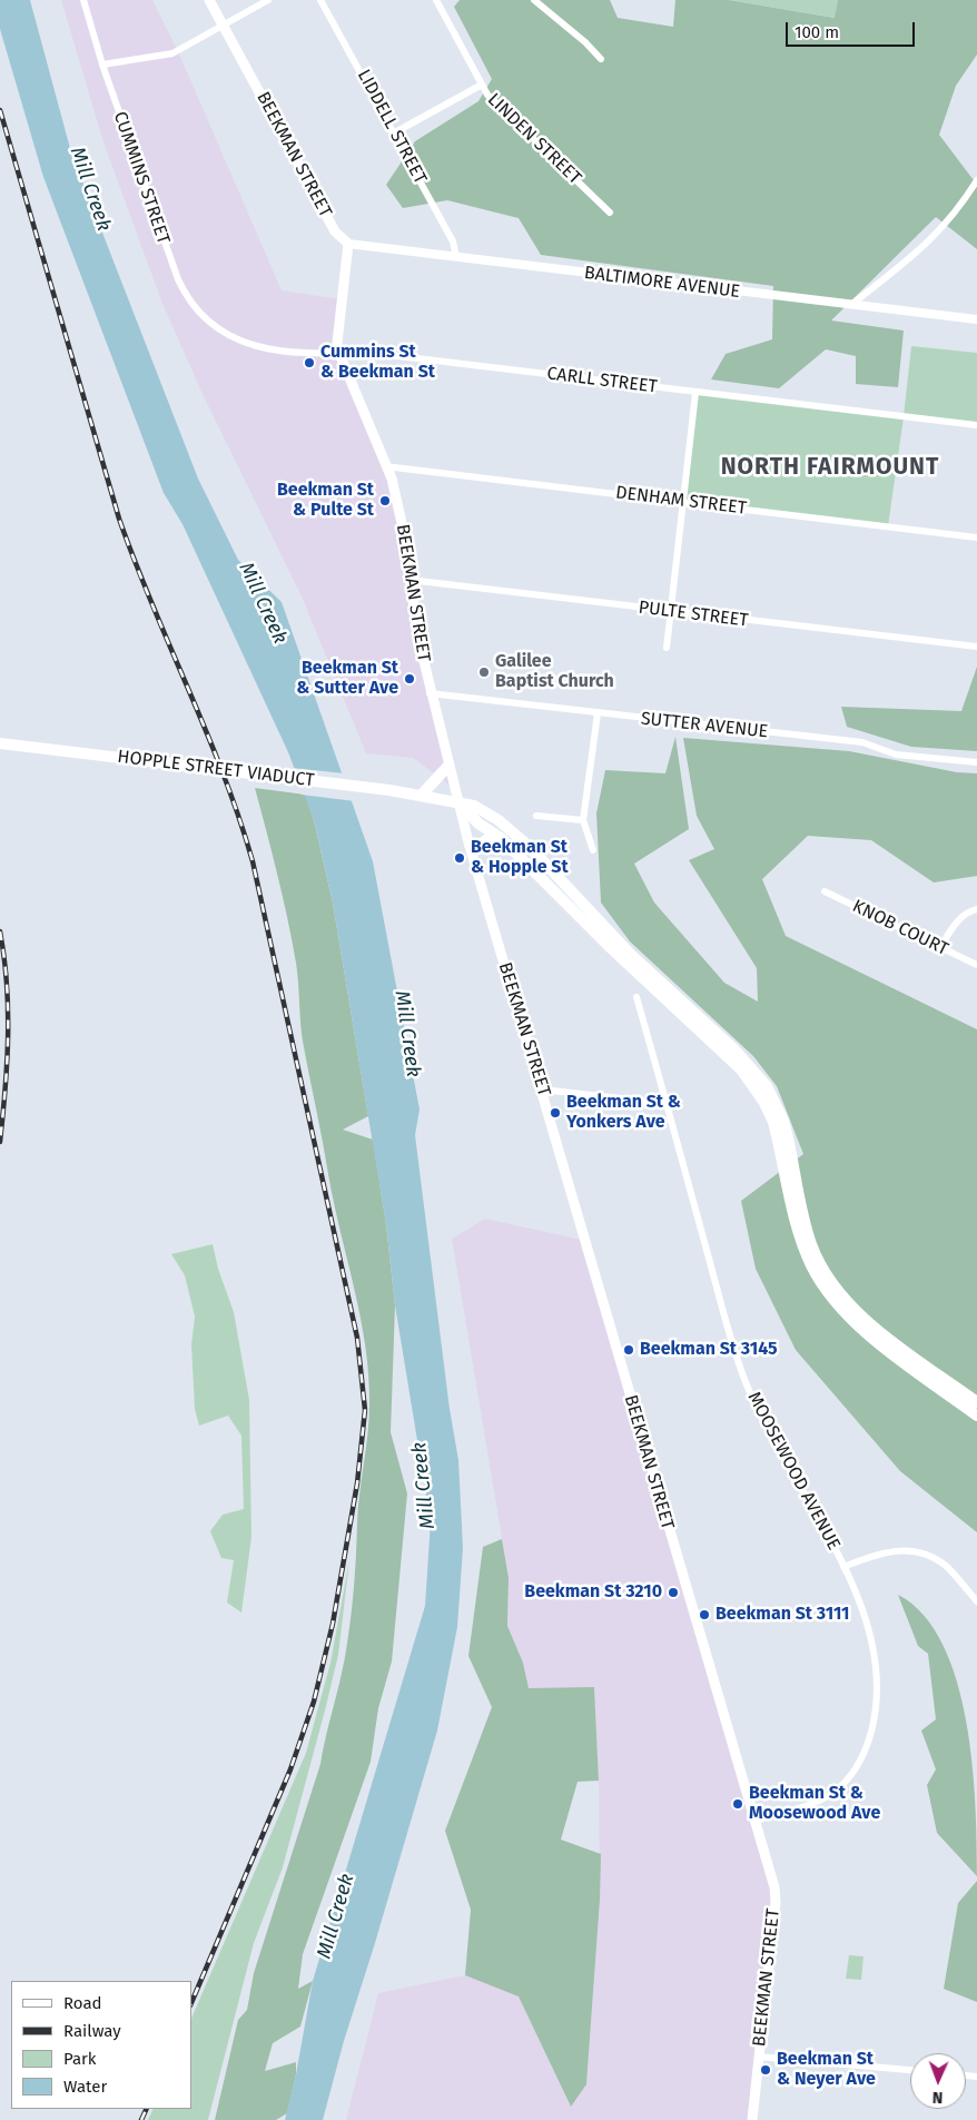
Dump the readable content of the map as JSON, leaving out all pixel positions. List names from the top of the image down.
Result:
{
  "streets": {
    "main road": ["BEEKMAN STREET", "HOPPLE STREET VIADUCT"],
    "street": [
      "LIDDELL STREET",
      "LINDEN STREET",
      "CUMMINS STREET",
      "BALTIMORE AVENUE",
      "CARLL STREET",
      "DENHAM STREET",
      "PULTE STREET",
      "SUTTER AVENUE",
      "KNOB COURT",
      "MOOSEWOOD AVENUE"
    ]
  },
  "crossings": [
    ["LIDDELL STREET", "BALTIMORE AVENUE"],
    ["BEEKMAN STREET", "BALTIMORE AVENUE"],
    ["BEEKMAN STREET", "CARLL STREET"],
    ["BEEKMAN STREET", "DENHAM STREET"],
    ["BEEKMAN STREET", "PULTE STREET"],
    ["BEEKMAN STREET", "SUTTER AVENUE"],
    ["BEEKMAN STREET", "HOPPLE STREET VIADUCT"],
    ["BEEKMAN STREET", "MOOSEWOOD AVENUE"],
    ["CUMMINS STREET", "CARLL STREET"]
  ],
  "districts": ["NORTH FAIRMOUNT"],
  "water": ["Mill Creek"],
  "places": [
    "Cummins St & Beekman St",
    "Beekman St & Pulte St",
    "Galilee Baptist Church",
    "Beekman St & Sutter Ave",
    "Beekman St & Hopple St",
    "Beekman St & Yonkers Ave",
    "Beekman St 3145",
    "Beekman St 3210",
    "Beekman St 3111",
    "Beekman St & Moosewood Ave",
    "Beekman St & Neyer Ave"
  ],
  "legend": [
    "Road",
    "Railway",
    "Park",
    "Water"
  ],
  "scale_bar": "100 m",
  "north": "bottom"
}
